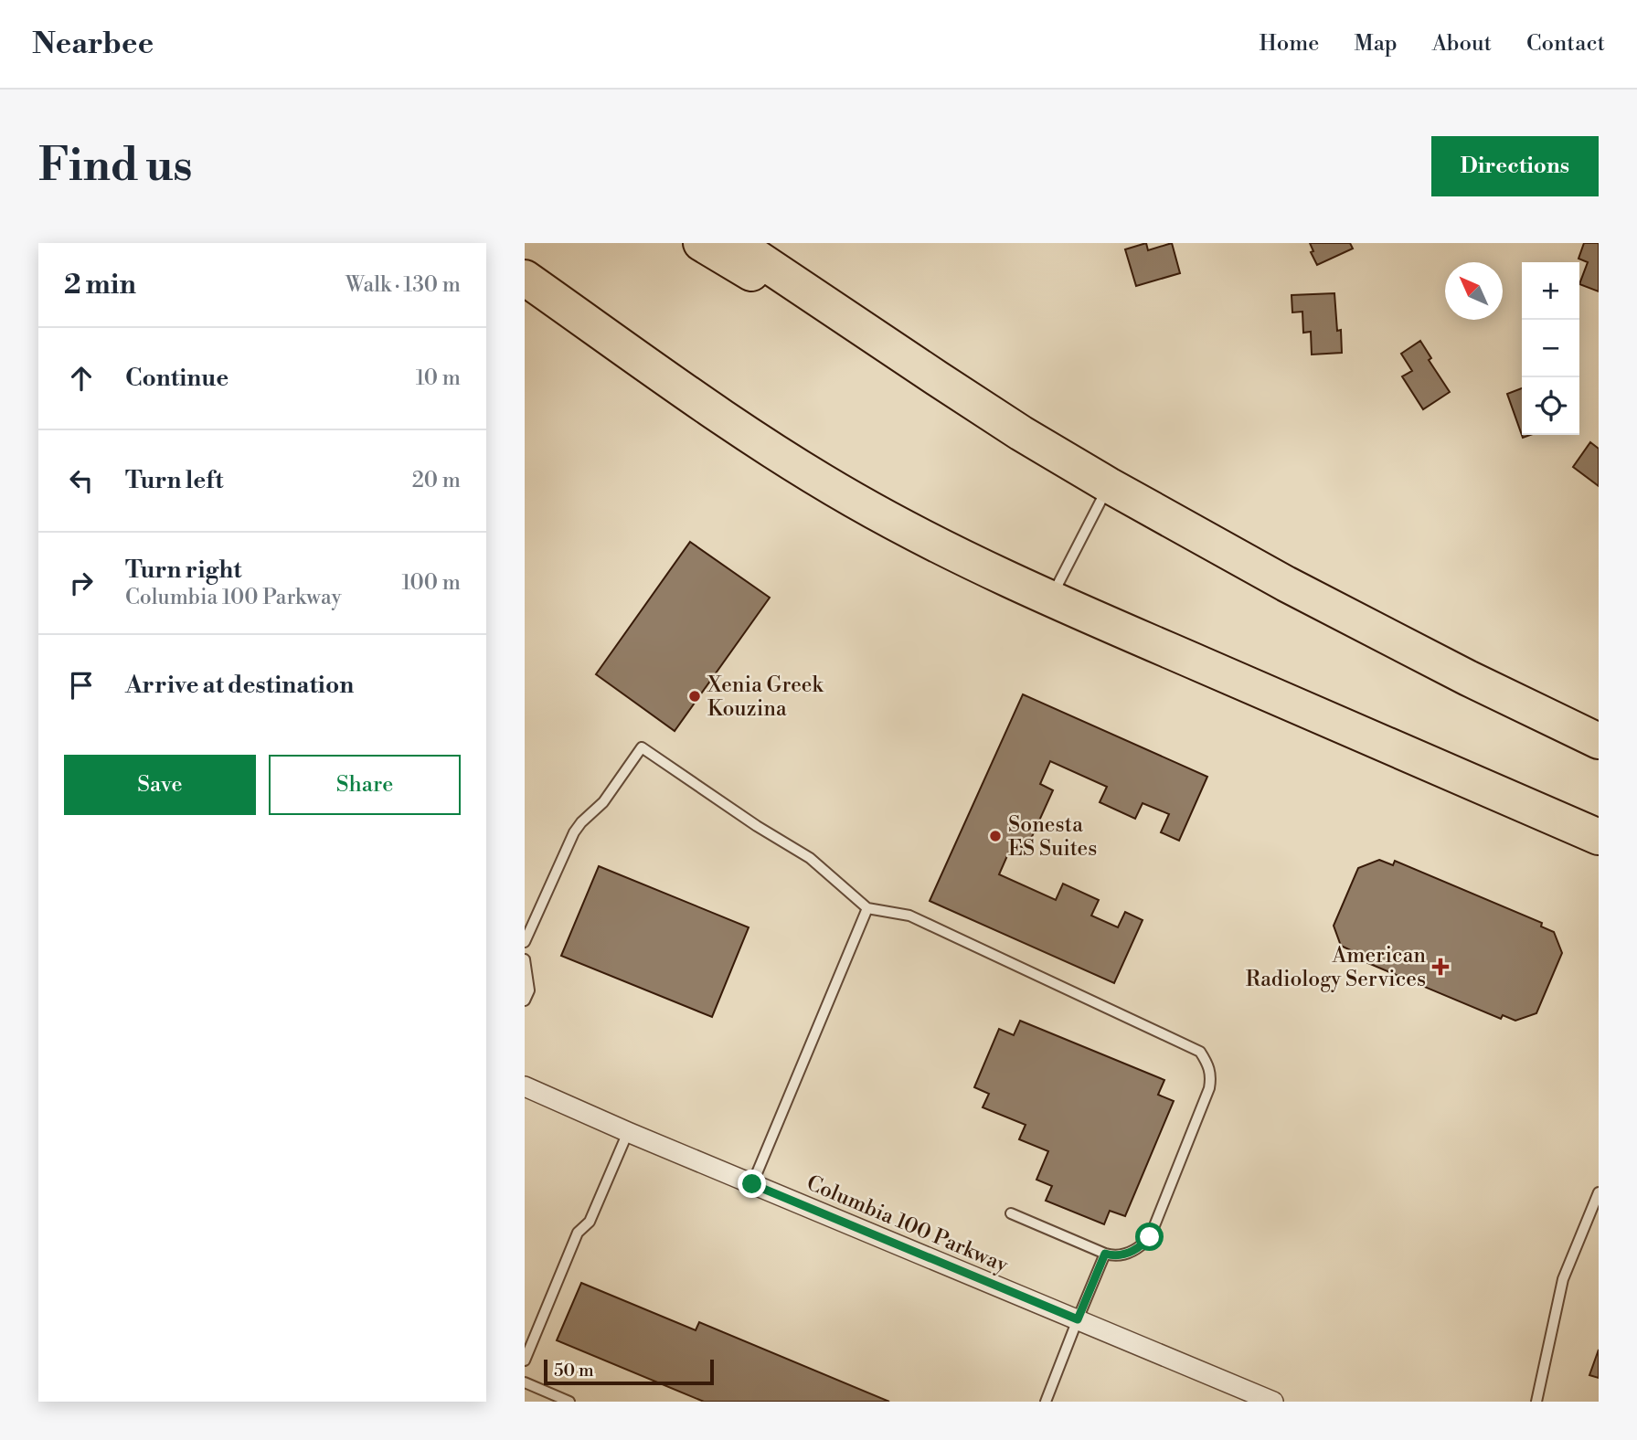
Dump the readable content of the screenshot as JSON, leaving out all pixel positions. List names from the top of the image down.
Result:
{
  "streets": {
    "street": ["Columbia 100 Parkway"]
  },
  "places": {
    "other": ["Xenia Greek Kouzina", "Sonesta ES Suites"],
    "health": ["American Radiology Services"]
  },
  "scale_bar": "50 m",
  "north": "top left",
  "page": {
    "header": "Nearbee",
    "nav": [
      "Home",
      "Map",
      "About",
      "Contact"
    ],
    "buttons": [
      "Directions",
      ["Save", "Share"]
    ],
    "title": "Find us",
    "heading": ["2 min", "Walk · 130 m"],
    "map_buttons": ["+", "−"],
    "list": [
      ["Continue", "10 m"],
      ["Turn left", "20 m"],
      ["Turn right", "Columbia 100 Parkway", "100 m"],
      "Arrive at destination"
    ],
    "scale": "50 m"
  }
}
